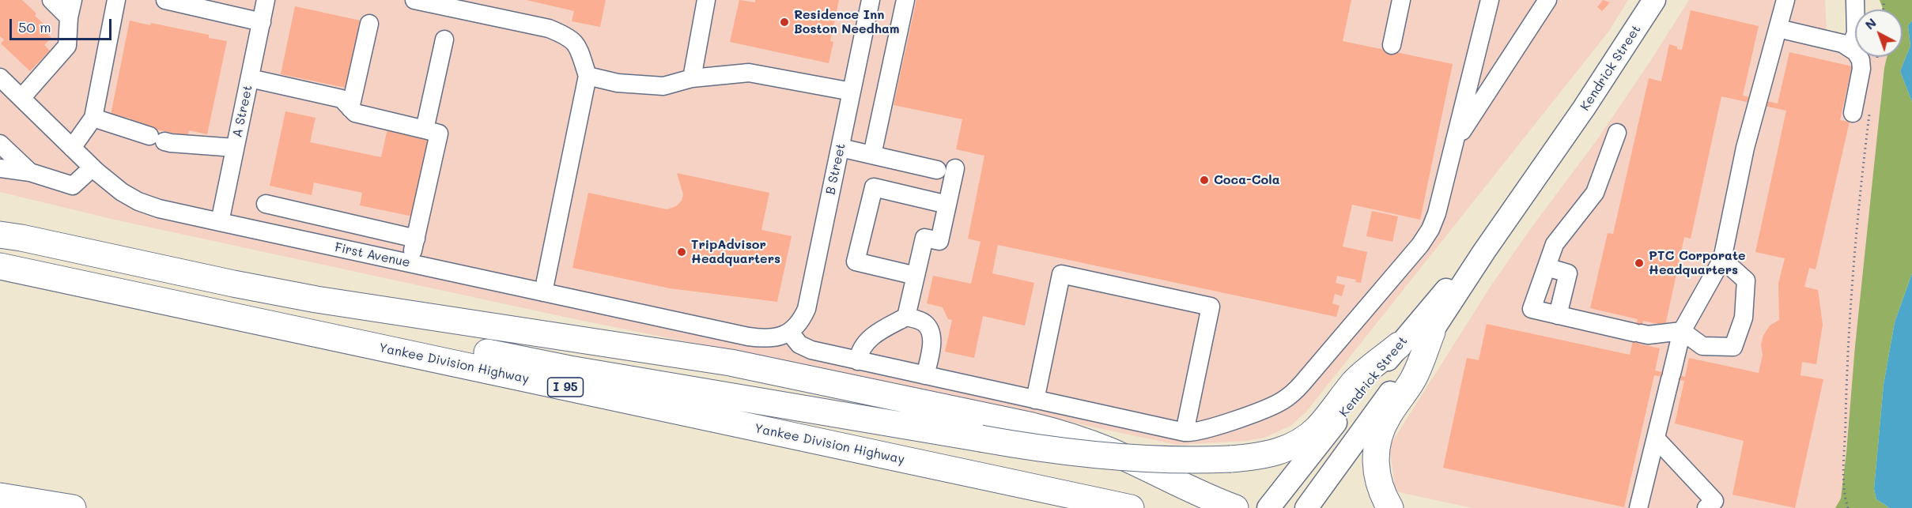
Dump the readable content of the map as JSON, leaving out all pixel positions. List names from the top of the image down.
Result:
{
  "streets": {
    "highway": ["Yankee Division Highway", "I 95"],
    "main road": ["Kendrick Street"],
    "street": ["A Street", "B Street", "First Avenue"]
  },
  "crossings": [
    ["A Street", "First Avenue"],
    ["B Street", "First Avenue"]
  ],
  "places": [
    "Residence Inn Boston Needham",
    "Coca-Cola",
    "TripAdvisor Headquarters",
    "PTC Corporate Headquarters"
  ],
  "scale_bar": "50 m",
  "north": "top left"
}
